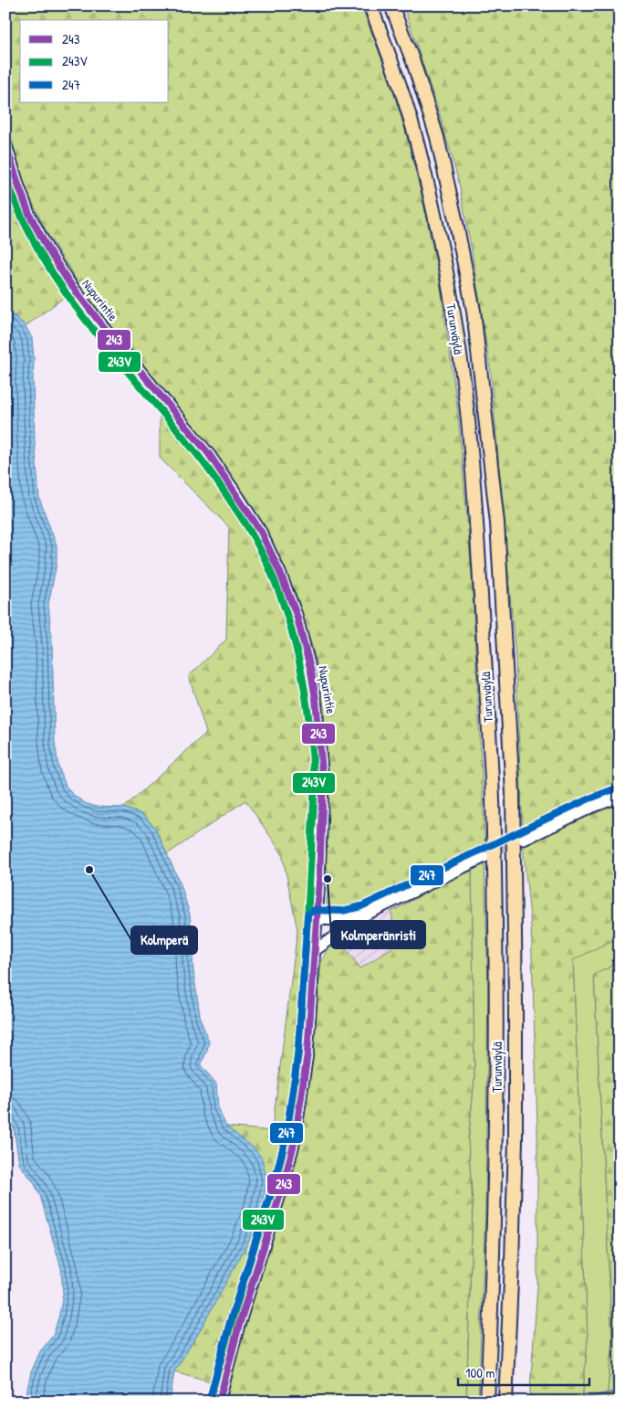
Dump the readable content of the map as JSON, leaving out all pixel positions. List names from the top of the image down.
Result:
{
  "streets": {
    "highway": ["Turunväylä"],
    "main road": ["Nupurintie"]
  },
  "places": ["Kolmperä", "Kolmperänristi"],
  "lines": ["transit line 243", "transit line 243V", "transit line 247"],
  "legend": ["243", "243V", "247"],
  "scale_bar": "100 m"
}
